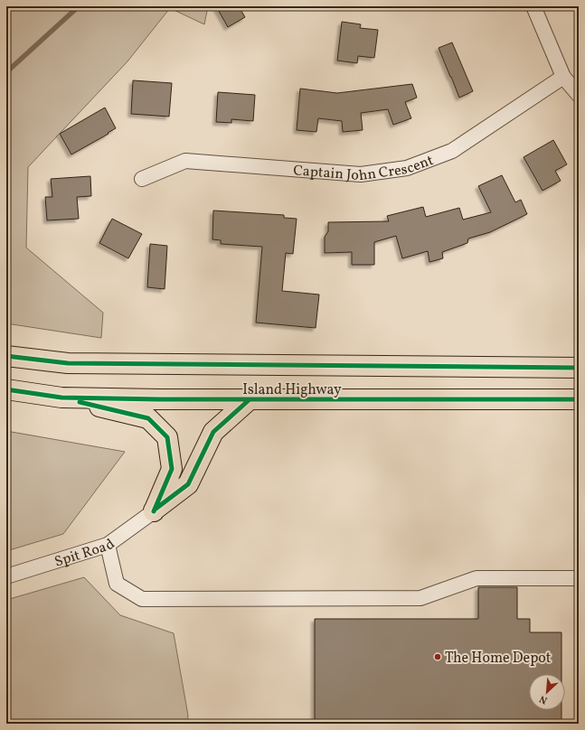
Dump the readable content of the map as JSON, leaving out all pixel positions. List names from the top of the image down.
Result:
{
  "streets": {
    "main road": ["Island Highway"],
    "street": ["Captain John Crescent", "Spit Road"]
  },
  "places": ["The Home Depot"],
  "north": "bottom left"
}
